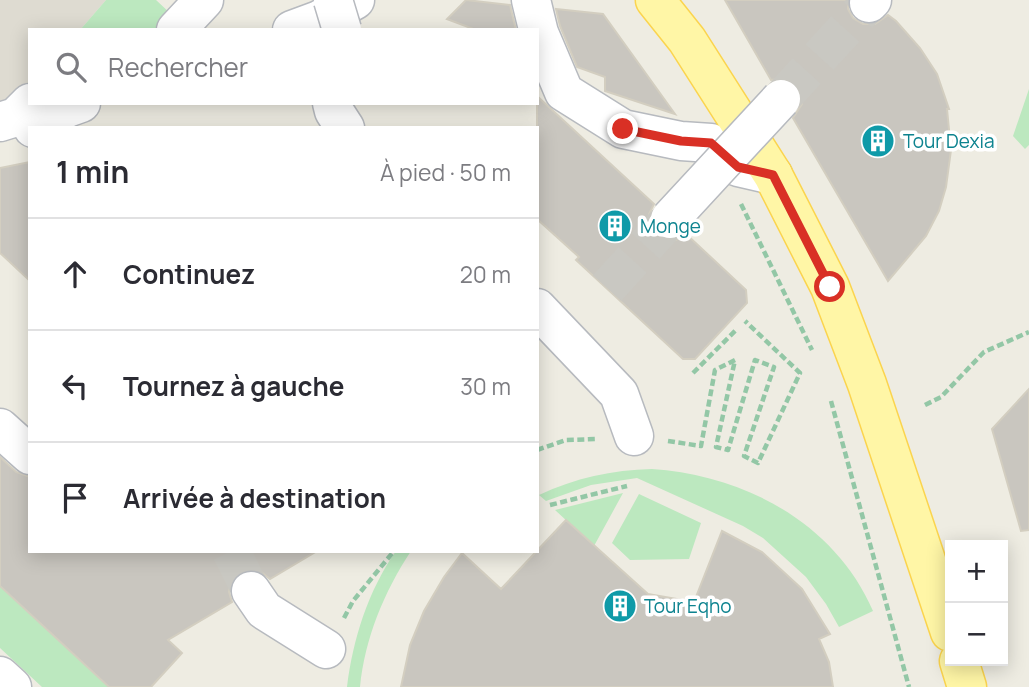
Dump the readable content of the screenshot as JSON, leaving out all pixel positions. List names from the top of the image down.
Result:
{
  "places": {
    "building": ["Tour Dexia", "Monge", "Tour Eqho"]
  },
  "page": {
    "search": "Rechercher",
    "heading": ["1 min", "À pied · 50 m"],
    "list": [
      ["Continuez", "20 m"],
      ["Tournez à gauche", "30 m"],
      "Arrivée à destination"
    ],
    "map_buttons": ["+", "−"]
  }
}
